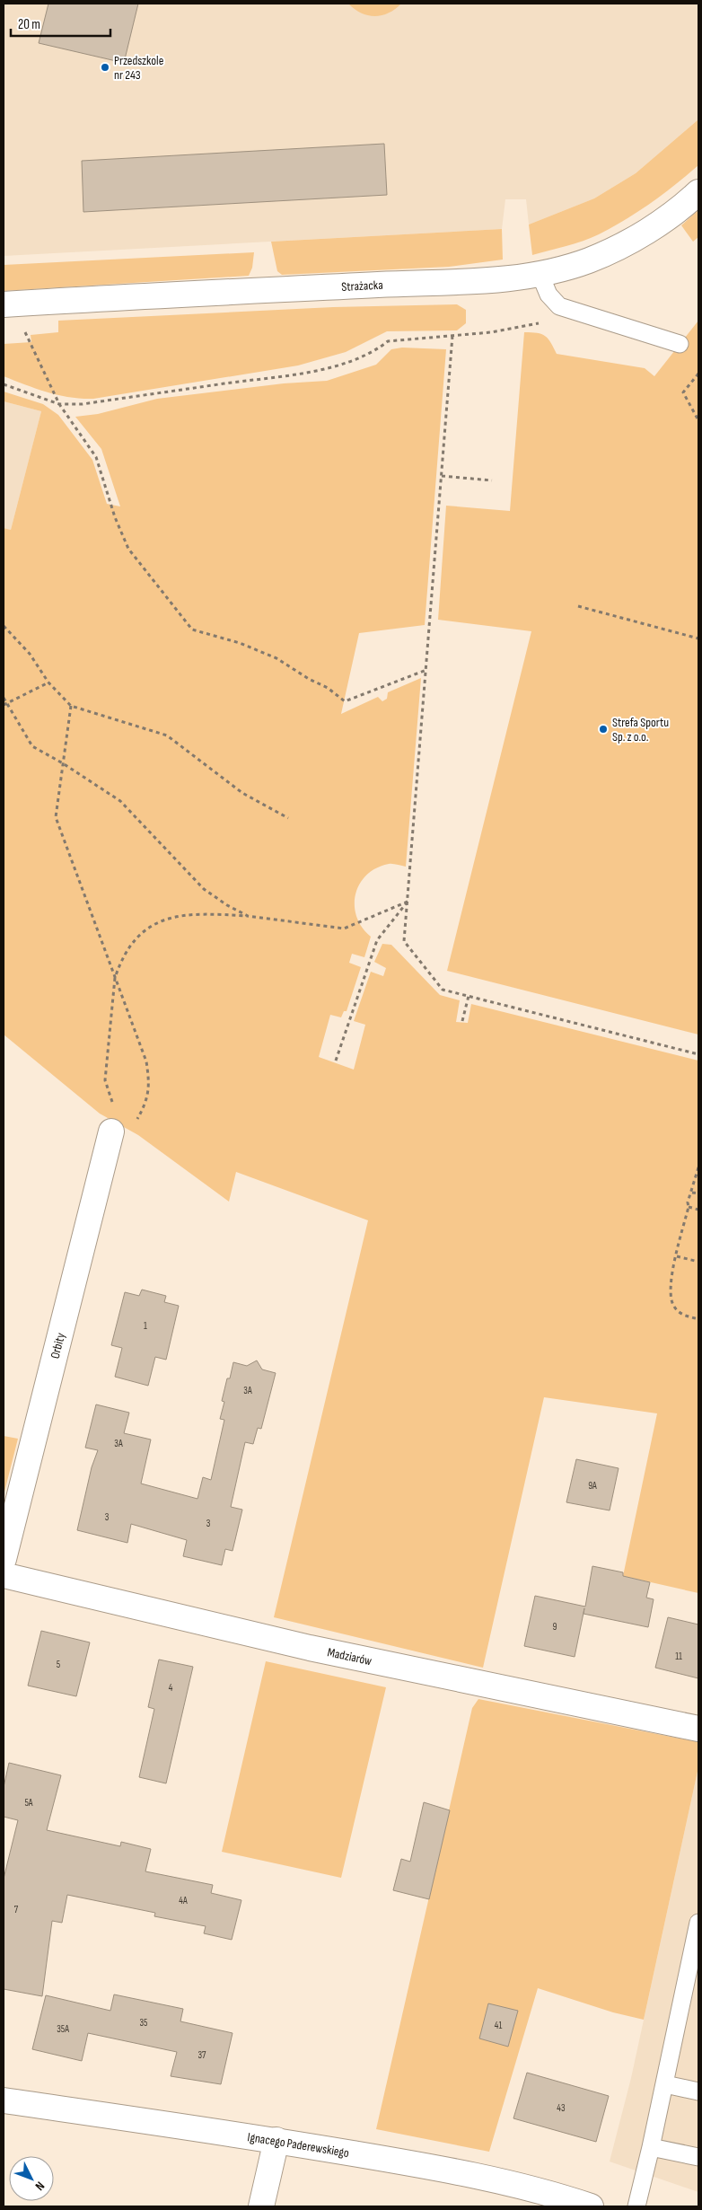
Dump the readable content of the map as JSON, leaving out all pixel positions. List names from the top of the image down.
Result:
{
  "streets": {
    "street": [
      "Strażacka",
      "Orbity",
      "Madziarów",
      "Ignacego Paderewskiego"
    ]
  },
  "places": ["Przedszkole nr 243", "Strefa Sportu Sp. z o.o."],
  "house_numbers": [
    "1",
    "3A",
    "3A",
    "9A",
    "3",
    "3",
    "9",
    "11",
    "5",
    "4",
    "5A",
    "4A",
    "7",
    "35",
    "41",
    "35A",
    "37",
    "43"
  ],
  "scale_bar": "20 m",
  "north": "bottom right"
}
